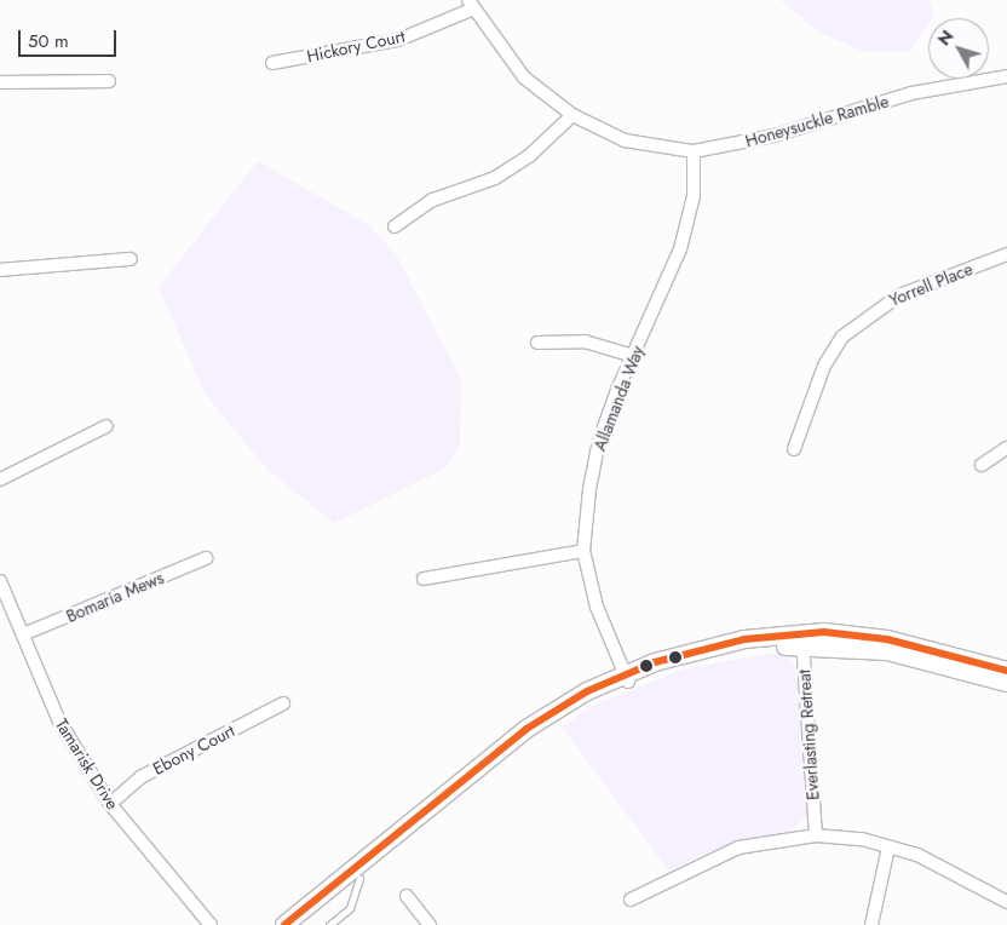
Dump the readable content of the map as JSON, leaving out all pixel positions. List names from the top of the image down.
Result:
{
  "streets": {
    "street": [
      "Hickory Court",
      "Honeysuckle Ramble",
      "Yorrell Place",
      "Allamanda Way",
      "Bomaria Mews",
      "Everlasting Retreat",
      "Ebony Court",
      "Tamarisk Drive"
    ]
  },
  "crossings": [
    ["Hickory Court", "Honeysuckle Ramble"],
    ["Honeysuckle Ramble", "Allamanda Way"],
    ["Bomaria Mews", "Tamarisk Drive"],
    ["Ebony Court", "Tamarisk Drive"]
  ],
  "scale_bar": "50 m",
  "north": "top left"
}
